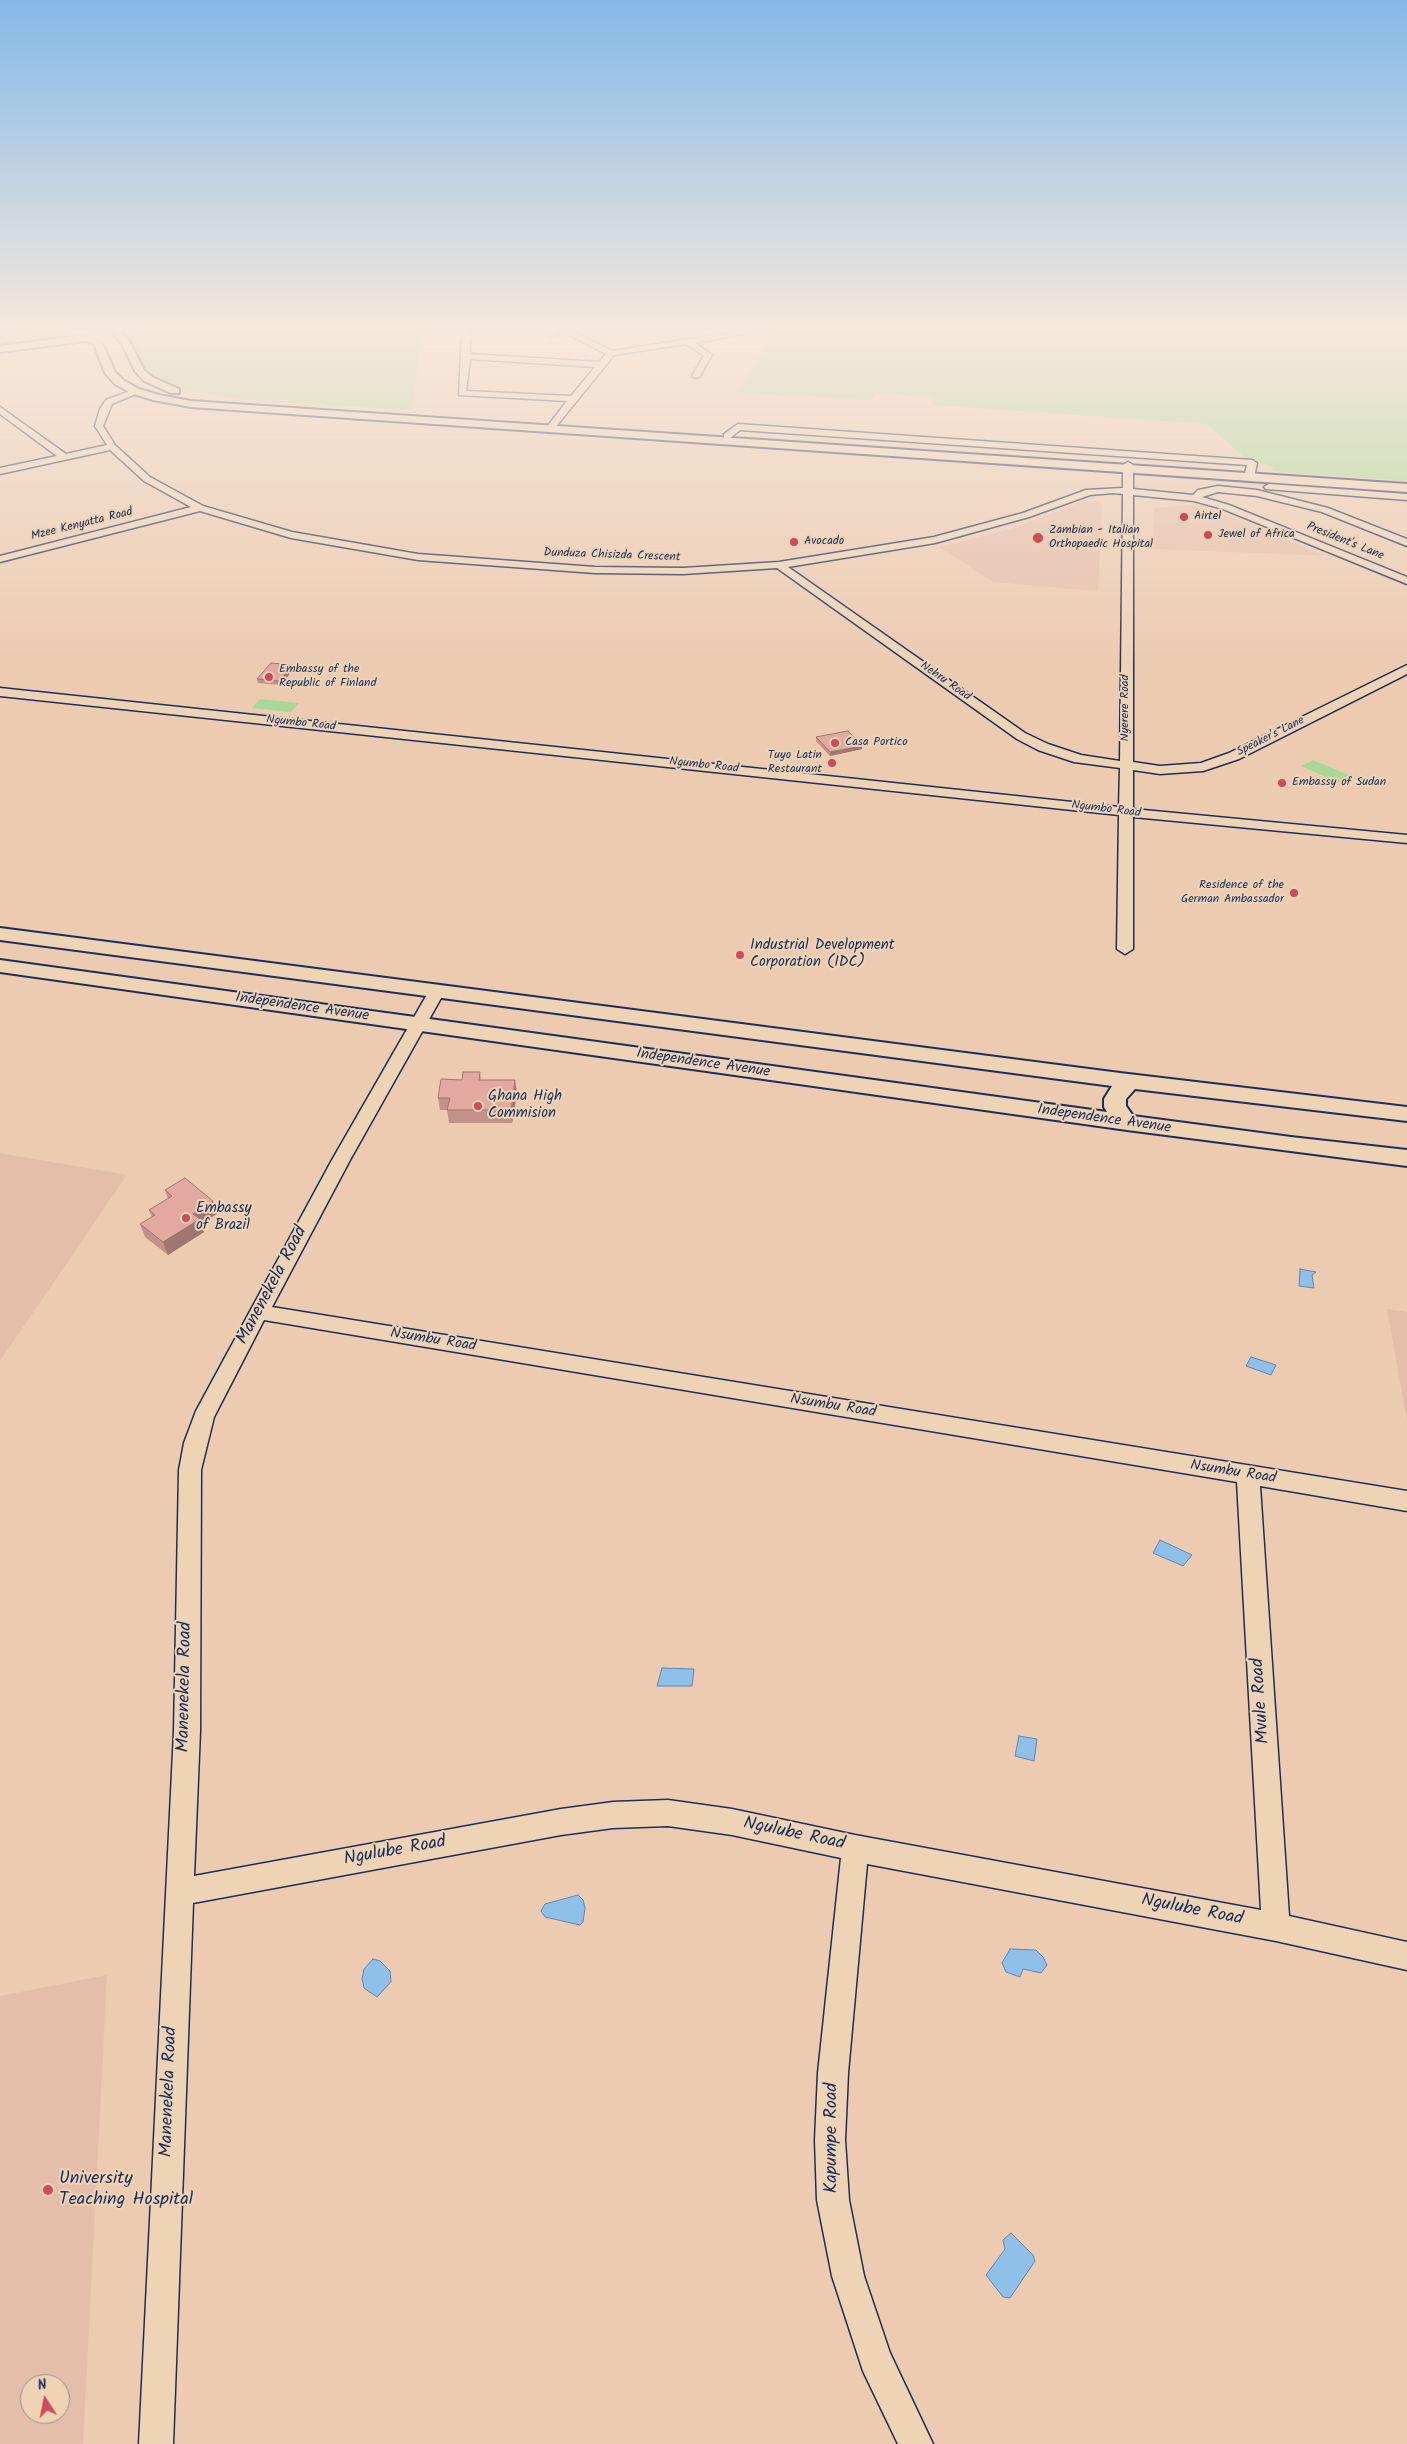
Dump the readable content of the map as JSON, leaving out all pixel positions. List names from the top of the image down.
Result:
{
  "streets": {
    "main road": ["Independence Avenue"],
    "street": [
      "Mzee Kenyatta Road",
      "President's Lane",
      "Dunduza Chisizda Crescent",
      "Nehru Road",
      "Nyerere Road",
      "Ngumbo Road",
      "Speaker's Lane",
      "Manenekela Road",
      "Nsumbu Road",
      "Mvule Road",
      "Ngulube Road",
      "Kapumpe Road"
    ]
  },
  "crossings": [
    ["Mzee Kenyatta Road", "Dunduza Chisizda Crescent"],
    ["President's Lane", "Dunduza Chisizda Crescent"],
    ["President's Lane", "Nyerere Road"],
    ["Dunduza Chisizda Crescent", "Nehru Road"],
    ["Dunduza Chisizda Crescent", "Nyerere Road"],
    ["Nehru Road", "Nyerere Road"],
    ["Nehru Road", "Speaker's Lane"],
    ["Nyerere Road", "Ngumbo Road"],
    ["Nyerere Road", "Speaker's Lane"],
    ["Independence Avenue", "Manenekela Road"],
    ["Manenekela Road", "Nsumbu Road"],
    ["Manenekela Road", "Ngulube Road"],
    ["Nsumbu Road", "Mvule Road"],
    ["Mvule Road", "Ngulube Road"],
    ["Ngulube Road", "Kapumpe Road"]
  ],
  "places": [
    "Airtel",
    "Jewel of Africa",
    "Zambian - Italian Orthopaedic Hospital",
    "Avocado",
    "Embassy of the Republic of Finland",
    "Casa Portico",
    "Tuyo Latin Restaurant",
    "Embassy of Sudan",
    "Residence of the German Ambassador",
    "Industrial Development Corporation (IDC)",
    "Ghana High Commision",
    "Embassy of Brazil",
    "University Teaching Hospital"
  ],
  "north": "top"
}
